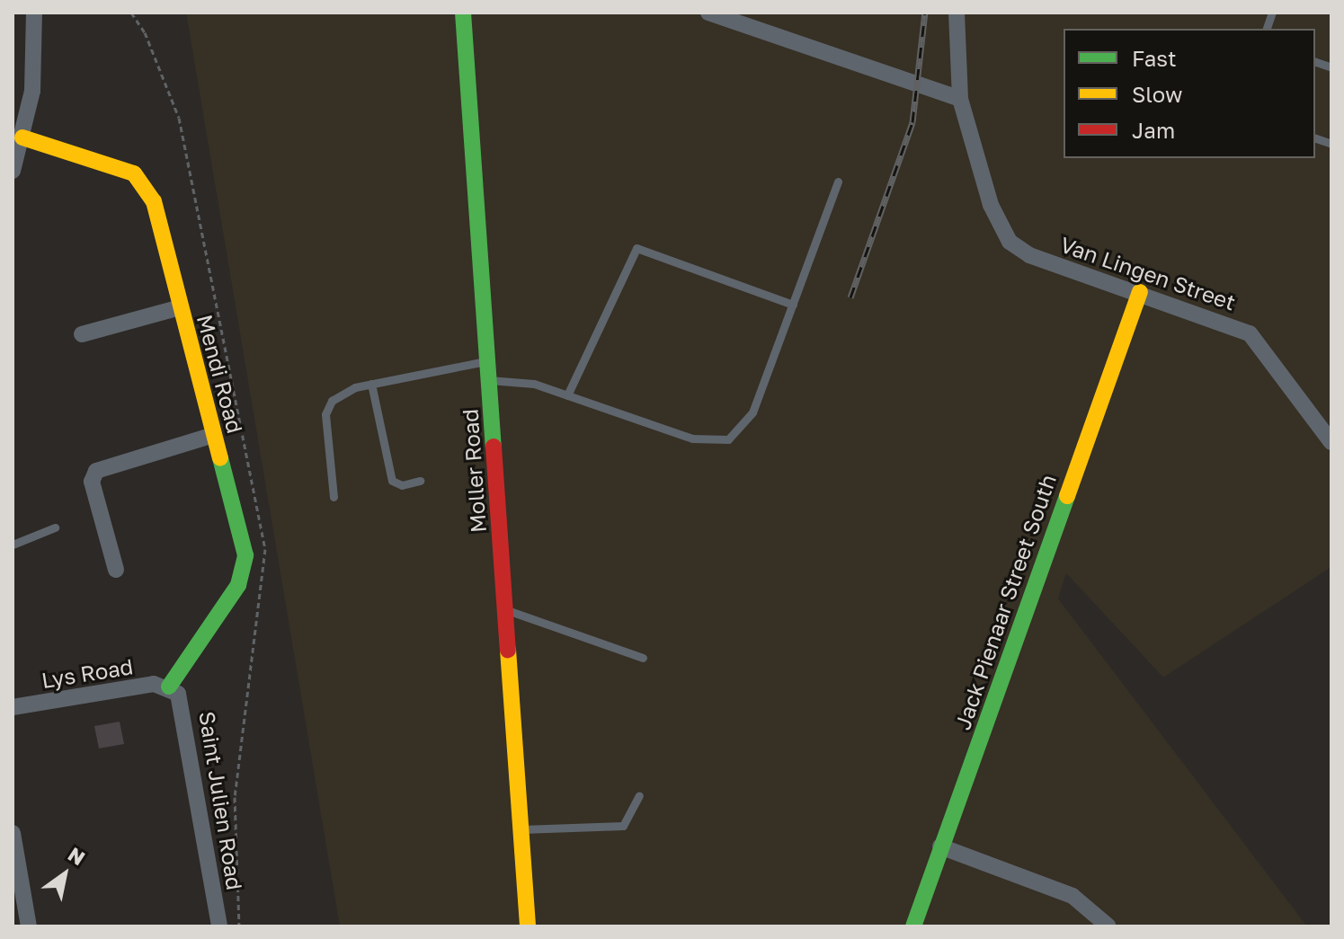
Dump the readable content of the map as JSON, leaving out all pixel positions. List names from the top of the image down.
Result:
{
  "streets": {
    "street": [
      "Van Lingen Street",
      "Mendi Road",
      "Moller Road",
      "Jack Pienaar Street South",
      "Lys Road",
      "Saint Julien Road"
    ]
  },
  "crossings": [
    ["Van Lingen Street", "Jack Pienaar Street South"],
    ["Mendi Road", "Lys Road"],
    ["Mendi Road", "Saint Julien Road"],
    ["Lys Road", "Saint Julien Road"]
  ],
  "legend": ["Fast", "Slow", "Jam"],
  "north": "top right"
}
